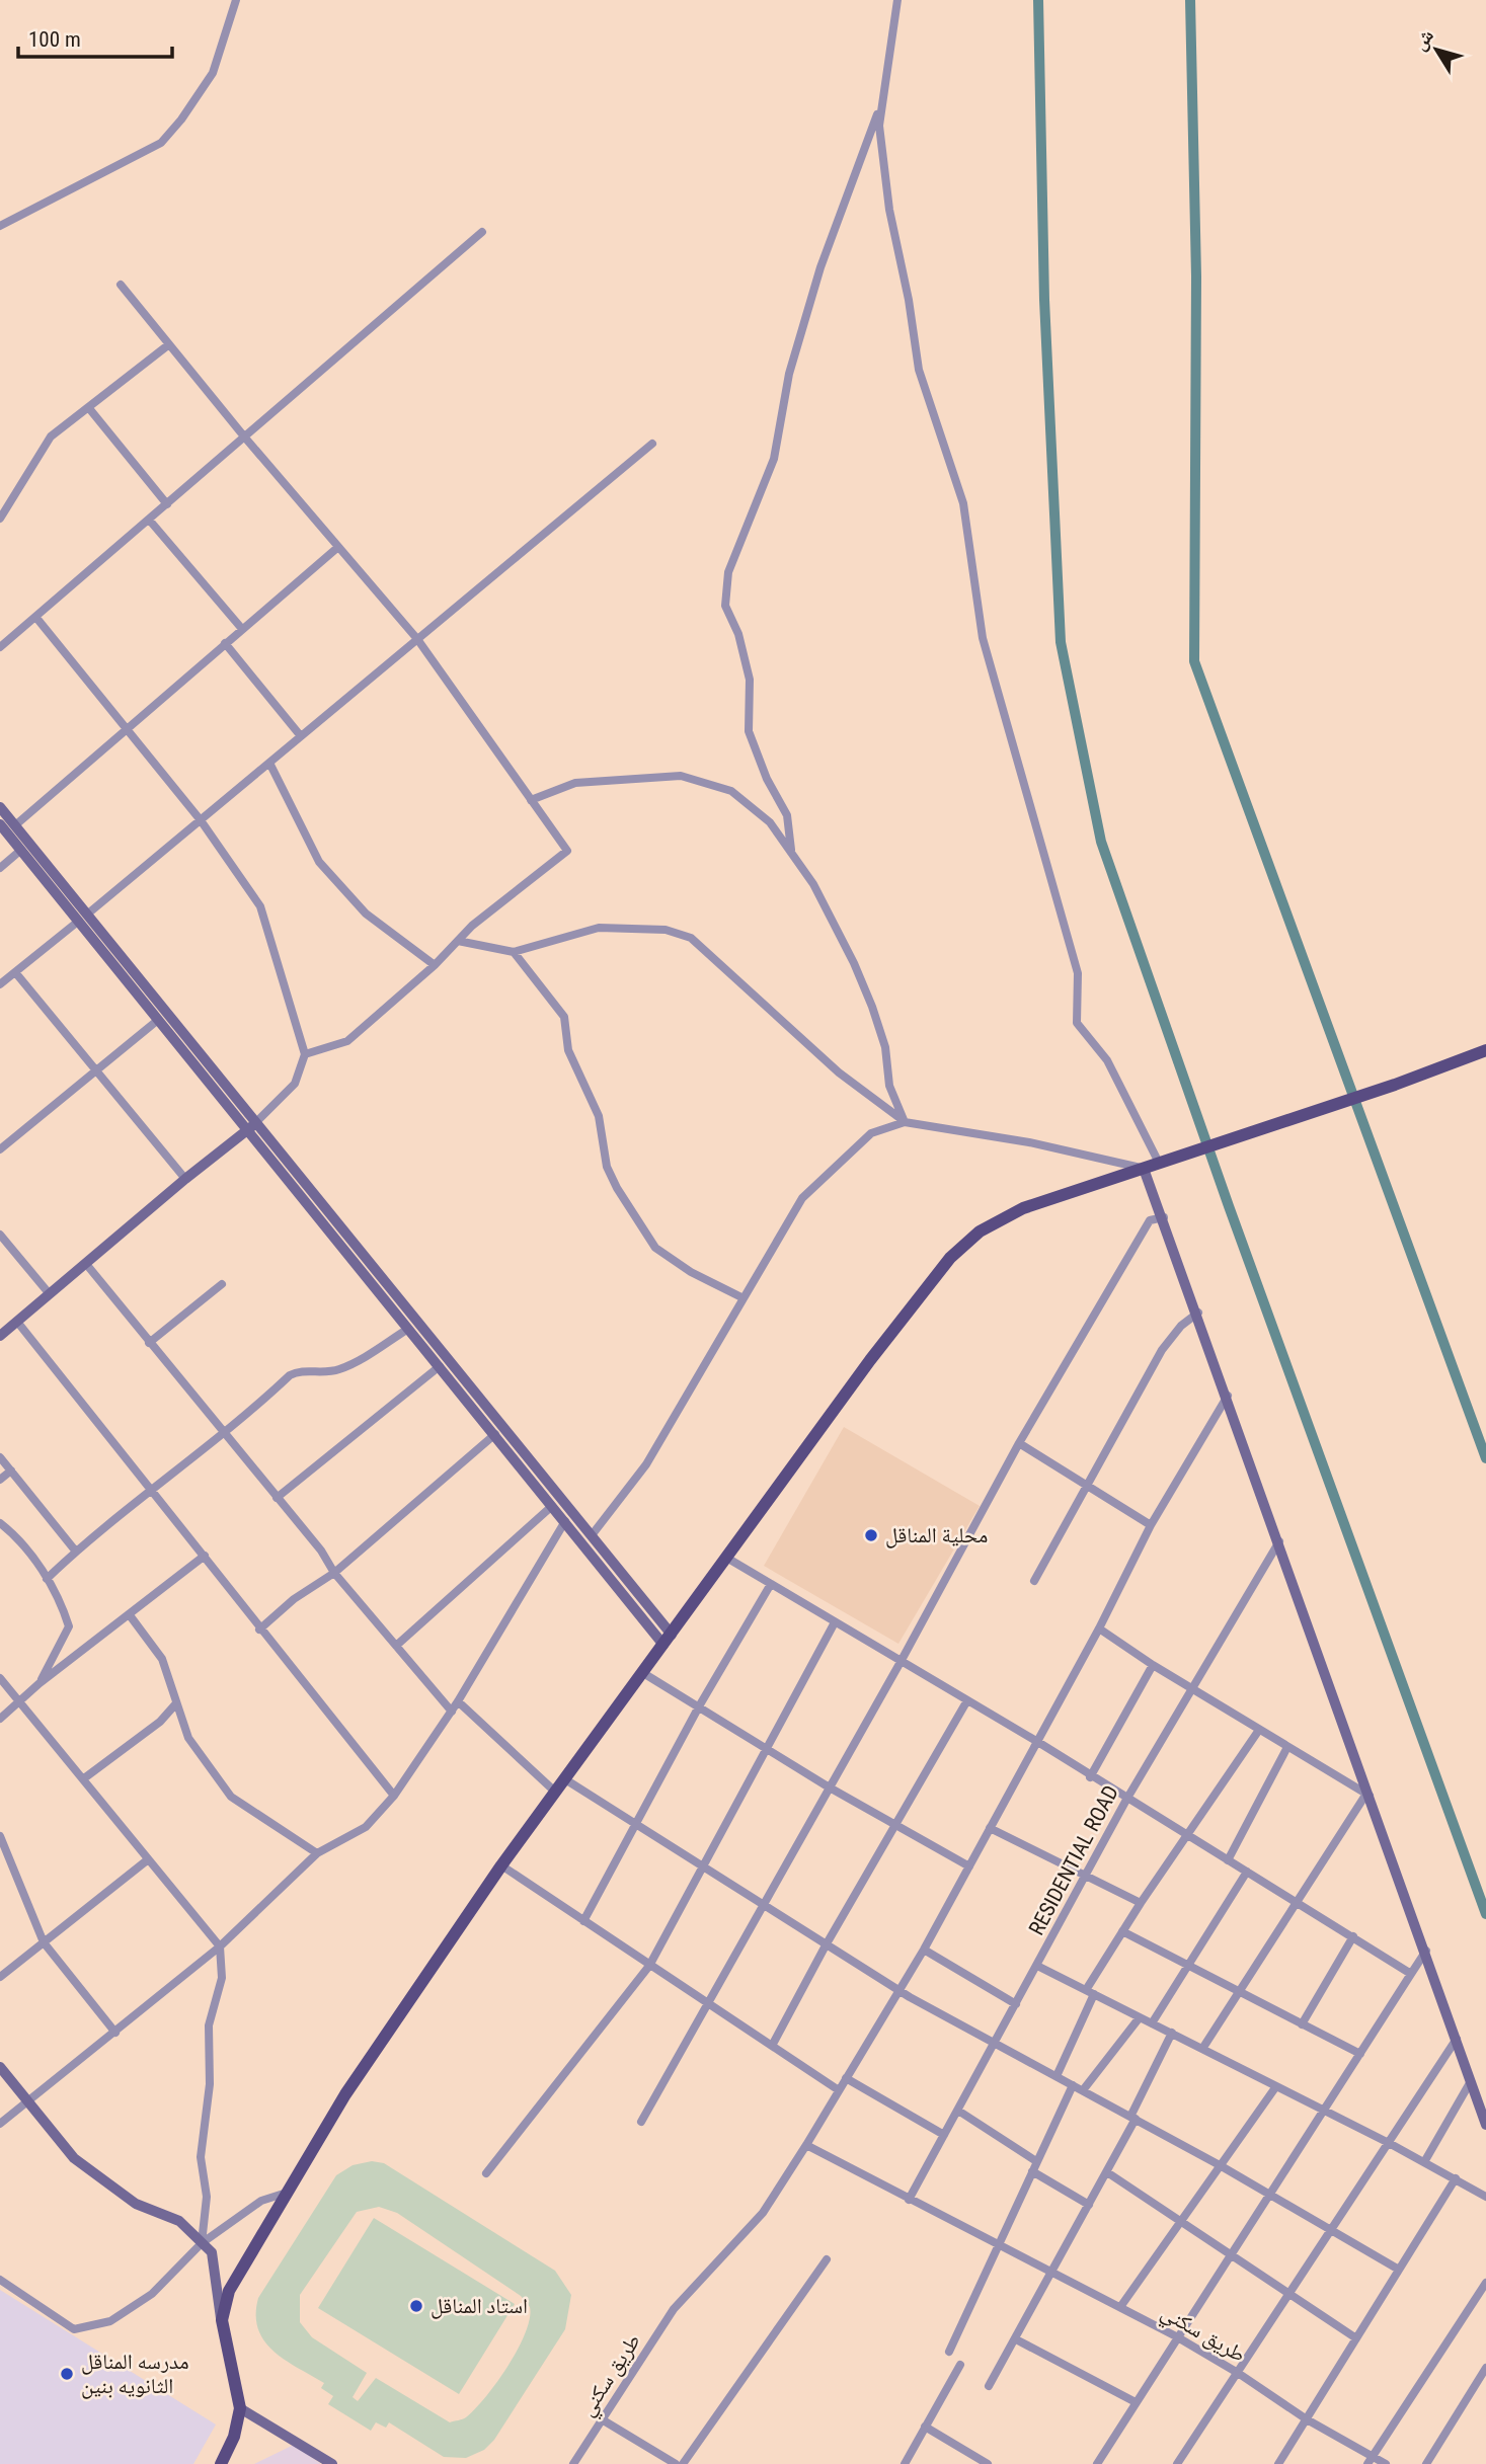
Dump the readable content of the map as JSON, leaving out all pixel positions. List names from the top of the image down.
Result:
{
  "streets": {
    "street": ["RESIDENTIAL ROAD", "طريق سكني"]
  },
  "crossings": [
    ["RESIDENTIAL ROAD", "طريق سكني"]
  ],
  "places": ["محلية المناقل", "استاد المناقل", "مدرسه المناقل الثانويه بنين"],
  "scale_bar": "100 m",
  "north": "top left"
}
